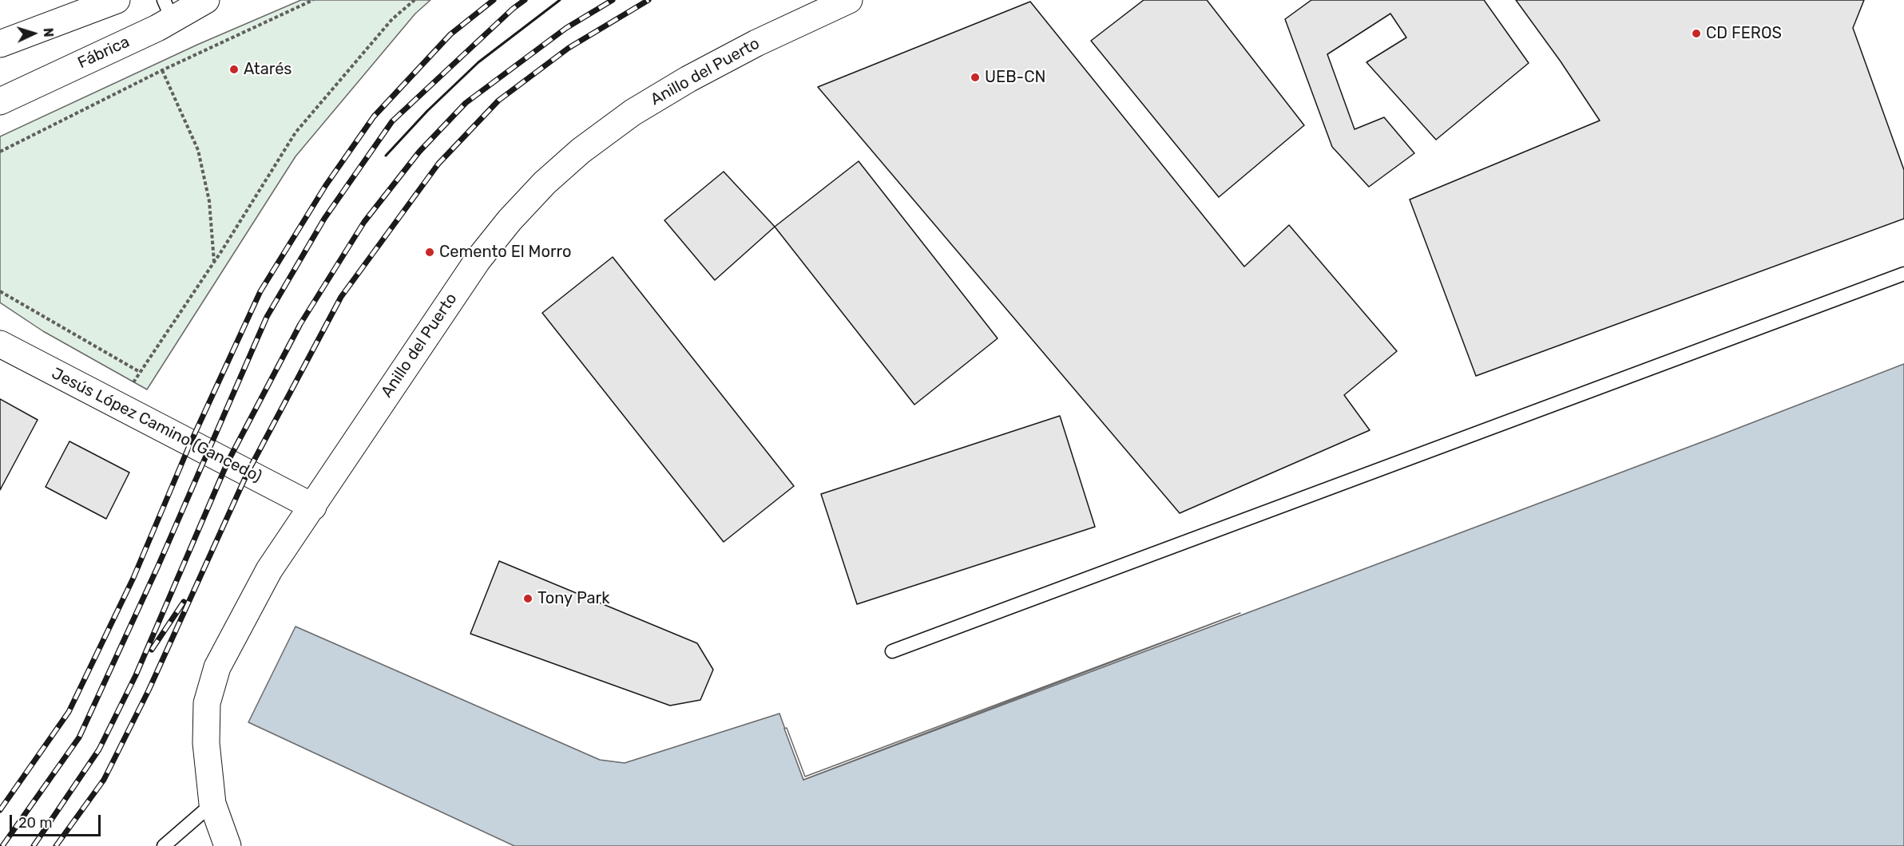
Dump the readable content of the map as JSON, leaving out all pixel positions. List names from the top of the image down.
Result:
{
  "streets": {
    "main road": ["Fábrica", "Anillo del Puerto", "Jesús López Camino (Gancedo)"]
  },
  "crossings": [
    ["Anillo del Puerto", "Jesús López Camino (Gancedo)"]
  ],
  "places": [
    "CD FEROS",
    "Atarés",
    "UEB-CN",
    "Cemento El Morro",
    "Tony Park"
  ],
  "scale_bar": "20 m",
  "north": "right"
}
